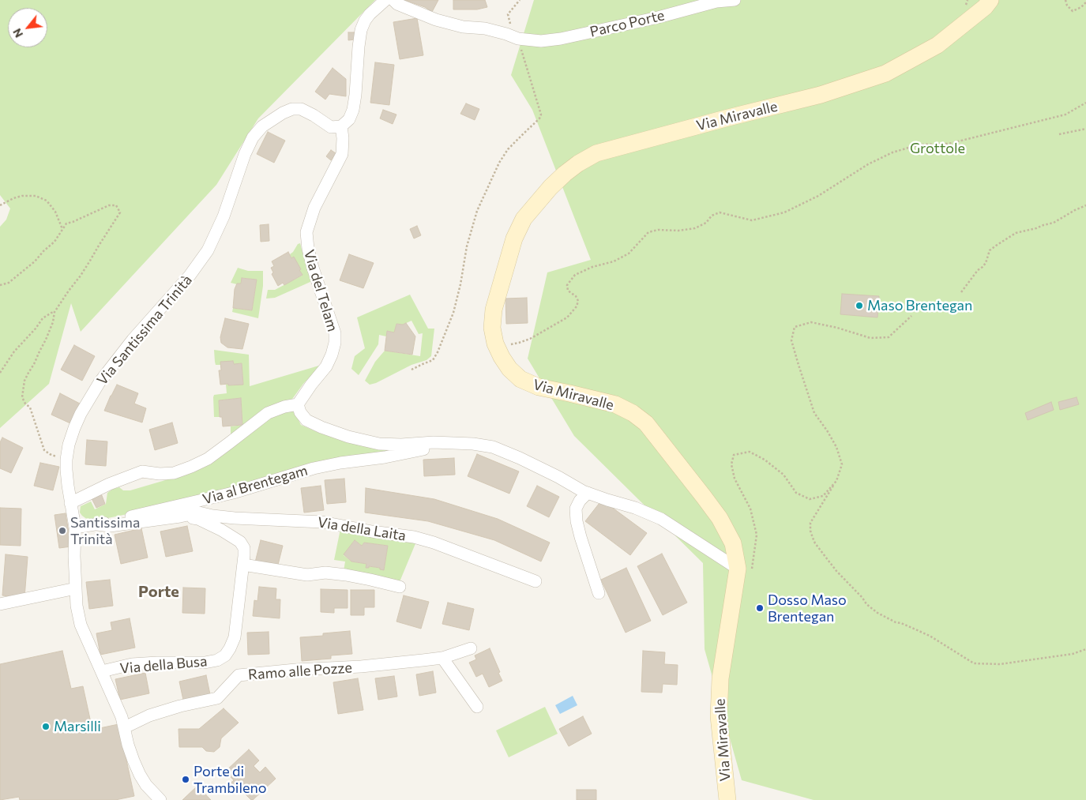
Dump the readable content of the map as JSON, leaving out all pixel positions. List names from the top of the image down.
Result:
{
  "streets": {
    "street": [
      "Parco Porte",
      "Via Miravalle",
      "Via del Telam",
      "Via Santissima Trinità",
      "Via al Brentegam",
      "Via della Laita",
      "Via della Busa",
      "Ramo alle Pozze"
    ]
  },
  "crossings": [
    ["Via Miravalle", "Via al Brentegam"],
    ["Via del Telam", "Via Santissima Trinità"],
    ["Via del Telam", "Via al Brentegam"],
    ["Via Santissima Trinità", "Via al Brentegam"],
    ["Via Santissima Trinità", "Via della Busa"],
    ["Via Santissima Trinità", "Ramo alle Pozze"],
    ["Via della Laita", "Via della Busa"]
  ],
  "districts": ["Porte"],
  "parks": ["Grottole"],
  "places": [
    "Maso Brentegan",
    "Santissima Trinità",
    "Dosso Maso Brentegan",
    "Marsilli",
    "Porte di Trambileno"
  ],
  "north": "bottom left"
}
